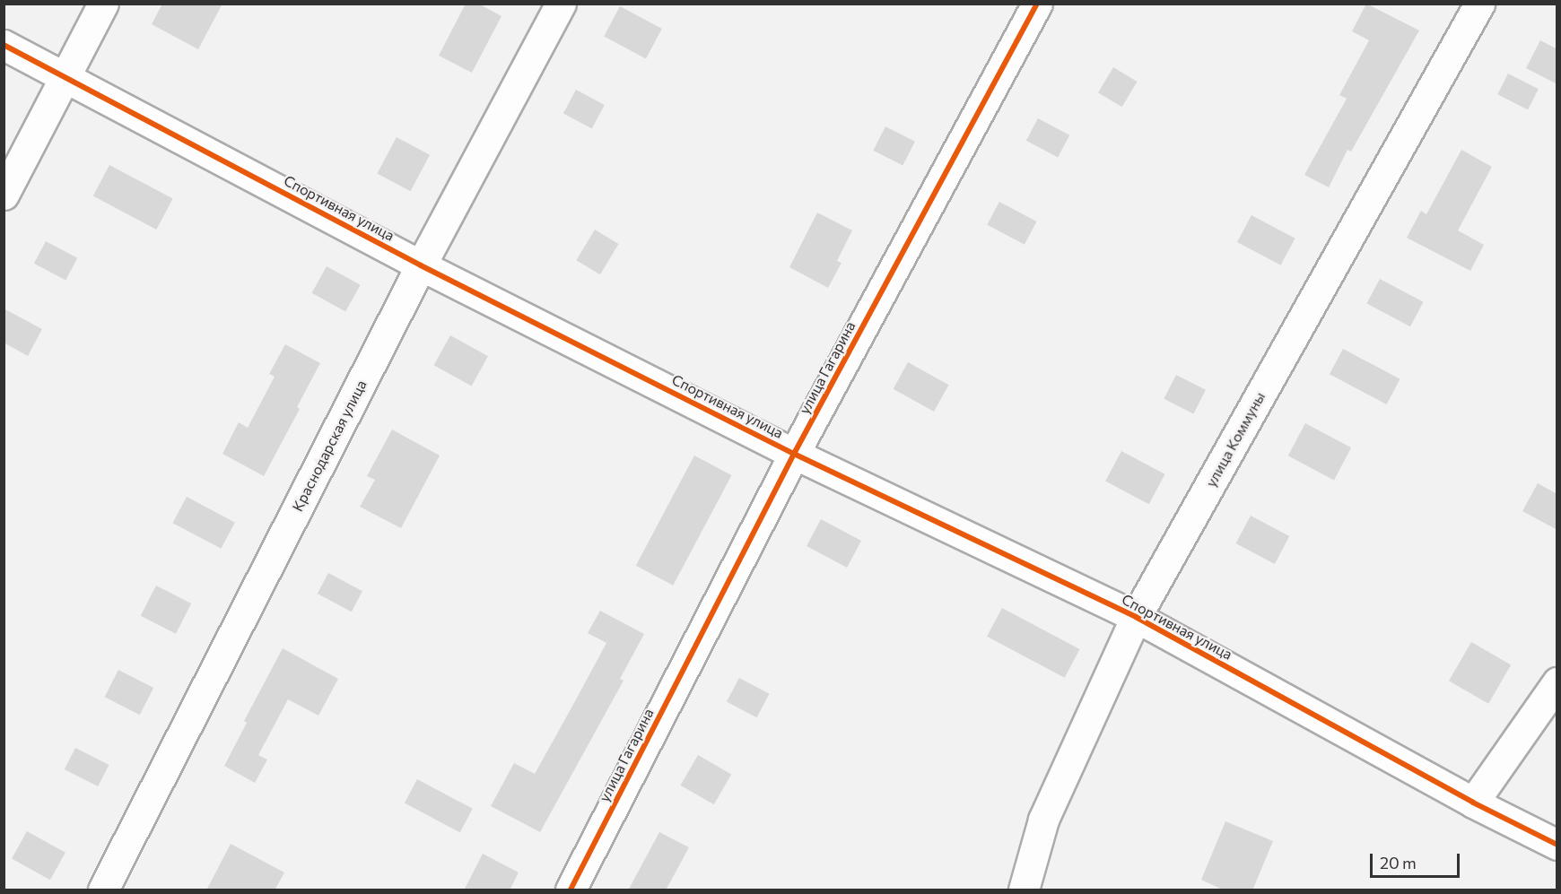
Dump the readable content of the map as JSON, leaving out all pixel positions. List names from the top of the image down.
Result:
{
  "streets": {
    "street": [
      "Спортивная улица",
      "улица Гагарина",
      "улица Коммуны",
      "Краснодарская улица"
    ]
  },
  "crossings": [
    ["Спортивная улица", "улица Гагарина"],
    ["Спортивная улица", "улица Коммуны"],
    ["Спортивная улица", "Краснодарская улица"]
  ],
  "scale_bar": "20 m"
}
